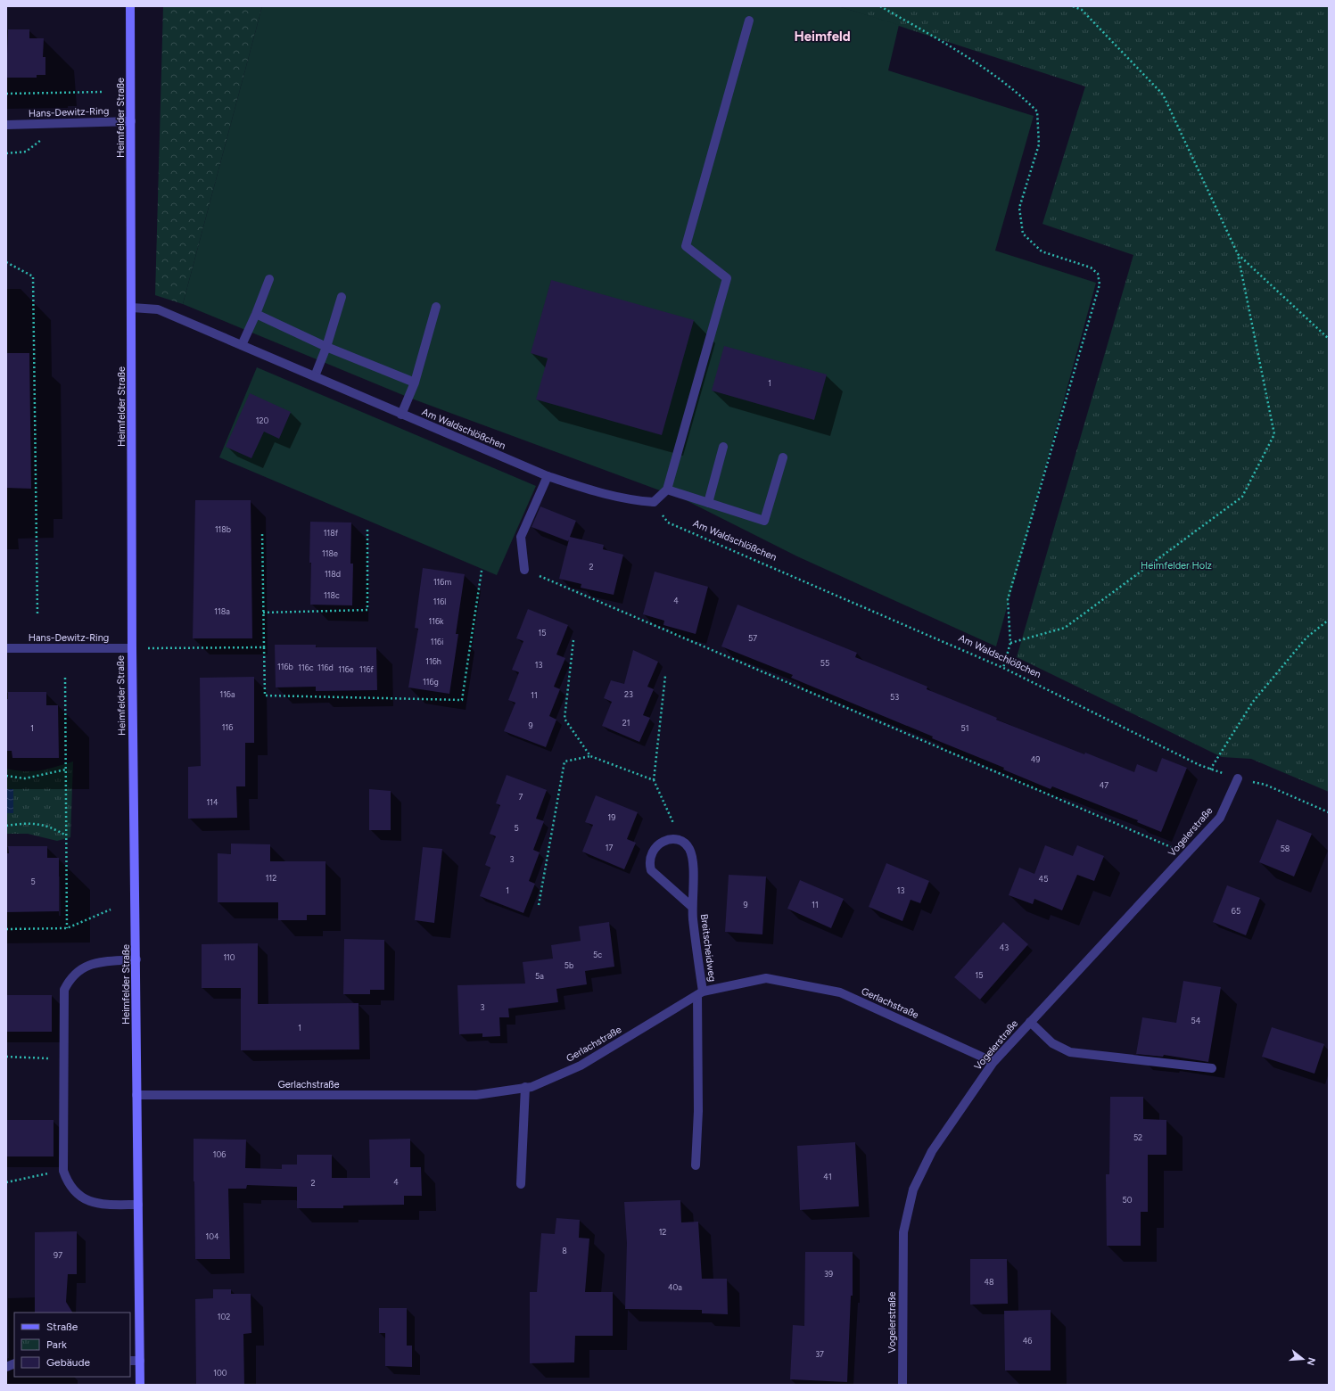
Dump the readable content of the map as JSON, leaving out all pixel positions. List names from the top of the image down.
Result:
{
  "streets": {
    "street": [
      "Hans-Dewitz-Ring",
      "Heimfelder Straße",
      "Am Waldschlößchen",
      "Vogelerstraße",
      "Breitscheidweg",
      "Gerlachstraße"
    ]
  },
  "crossings": [
    ["Hans-Dewitz-Ring", "Heimfelder Straße"],
    ["Heimfelder Straße", "Am Waldschlößchen"],
    ["Heimfelder Straße", "Gerlachstraße"],
    ["Am Waldschlößchen", "Vogelerstraße"],
    ["Vogelerstraße", "Gerlachstraße"],
    ["Breitscheidweg", "Gerlachstraße"]
  ],
  "districts": ["Heimfeld"],
  "parks": ["Heimfelder Holz"],
  "house_numbers": [
    "1",
    "120",
    "118b",
    "118f",
    "118e",
    "2",
    "118d",
    "116m",
    "118c",
    "4",
    "116l",
    "118a",
    "116k",
    "15",
    "57",
    "116i",
    "116h",
    "55",
    "13",
    "116b",
    "116c",
    "116d",
    "116e",
    "116f",
    "116g",
    "116a",
    "23",
    "11",
    "53",
    "21",
    "9",
    "116",
    "1",
    "51",
    "49",
    "47",
    "7",
    "114",
    "19",
    "5",
    "17",
    "58",
    "3",
    "112",
    "45",
    "5",
    "1",
    "13",
    "9",
    "11",
    "65",
    "43",
    "5c",
    "110",
    "5b",
    "15",
    "5a",
    "3",
    "54",
    "1",
    "52",
    "106",
    "41",
    "4",
    "2",
    "50",
    "12",
    "104",
    "8",
    "97",
    "39",
    "48",
    "40a",
    "102",
    "46",
    "37",
    "100"
  ],
  "legend": ["Straße", "Park", "Gebäude"],
  "north": "right"
}
